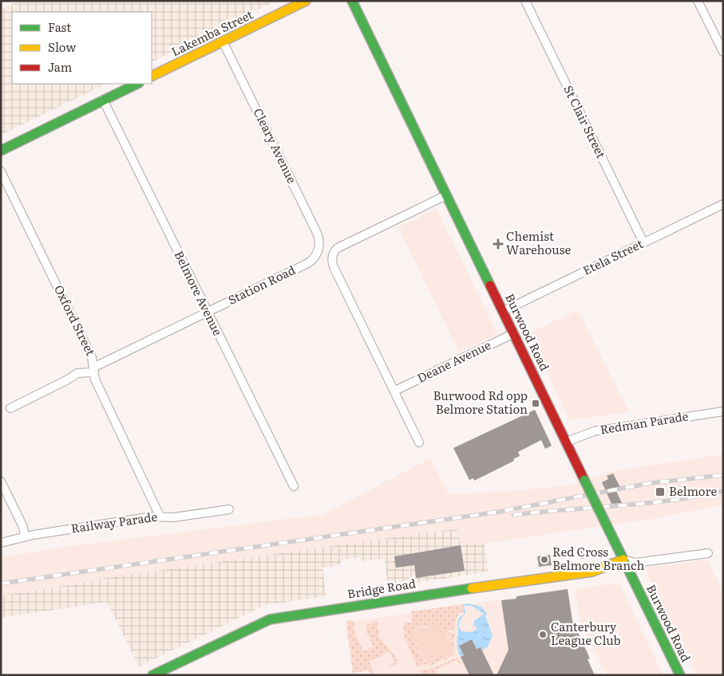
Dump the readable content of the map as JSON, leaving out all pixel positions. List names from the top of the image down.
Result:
{
  "streets": {
    "main road": ["Lakemba Street", "Burwood Road", "Bridge Road"],
    "street": [
      "St Clair Street",
      "Cleary Avenue",
      "Etela Street",
      "Station Road",
      "Belmore Avenue",
      "Oxford Street",
      "Deane Avenue",
      "Redman Parade",
      "Railway Parade"
    ]
  },
  "crossings": [
    ["Lakemba Street", "Cleary Avenue"],
    ["St Clair Street", "Etela Street"],
    ["Cleary Avenue", "Station Road"],
    ["Etela Street", "Burwood Road"],
    ["Station Road", "Belmore Avenue"],
    ["Station Road", "Oxford Street"],
    ["Oxford Street", "Railway Parade"],
    ["Burwood Road", "Deane Avenue"],
    ["Burwood Road", "Redman Parade"],
    ["Burwood Road", "Bridge Road"]
  ],
  "places": {
    "health": ["Chemist Warehouse"],
    "transit": ["Burwood Rd opp Belmore Station", "Belmore"],
    "other": ["Red Cross Belmore Branch", "Canterbury League Club"]
  },
  "legend": ["Fast", "Slow", "Jam"]
}
